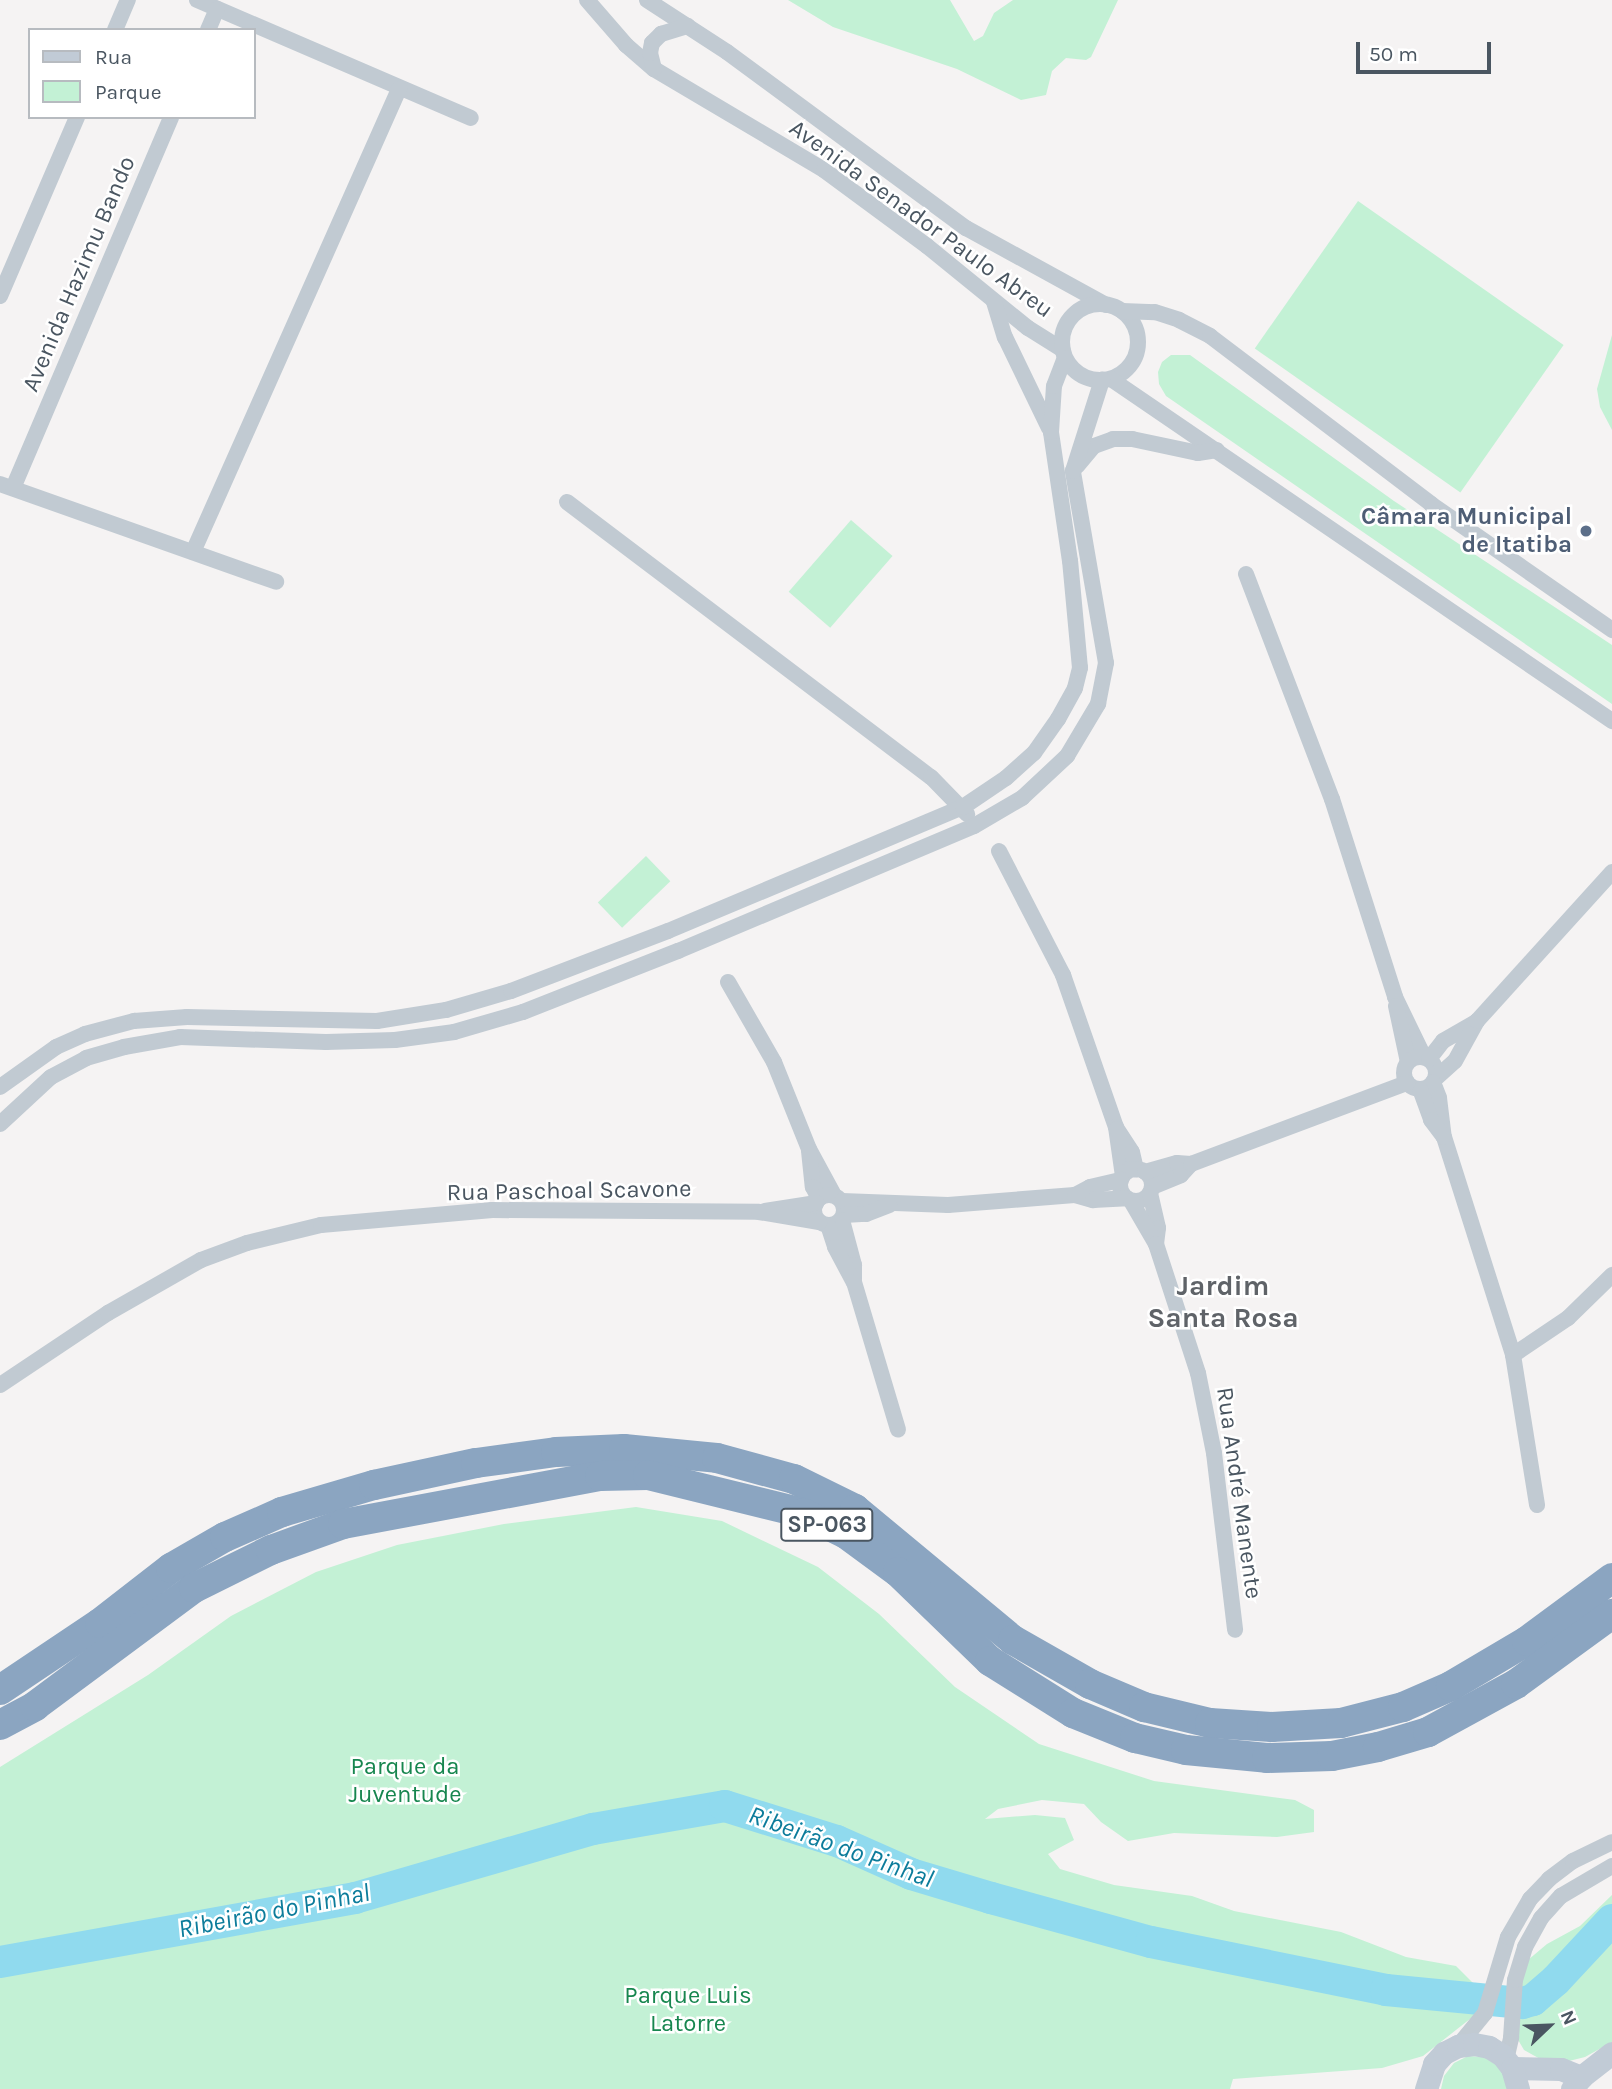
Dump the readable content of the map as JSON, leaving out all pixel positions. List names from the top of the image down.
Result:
{
  "streets": {
    "highway": ["SP-063"],
    "street": [
      "Avenida Senador Paulo Abreu",
      "Avenida Hazimu Bando",
      "Rua Paschoal Scavone",
      "Rua André Manente"
    ]
  },
  "crossings": [
    ["Rua Paschoal Scavone", "Rua André Manente"]
  ],
  "districts": ["Jardim Santa Rosa"],
  "water": ["Ribeirão do Pinhal"],
  "parks": ["Parque da Juventude", "Parque Luis Latorre"],
  "places": ["Câmara Municipal de Itatiba"],
  "legend": ["Rua", "Parque"],
  "scale_bar": "50 m",
  "north": "top right"
}
